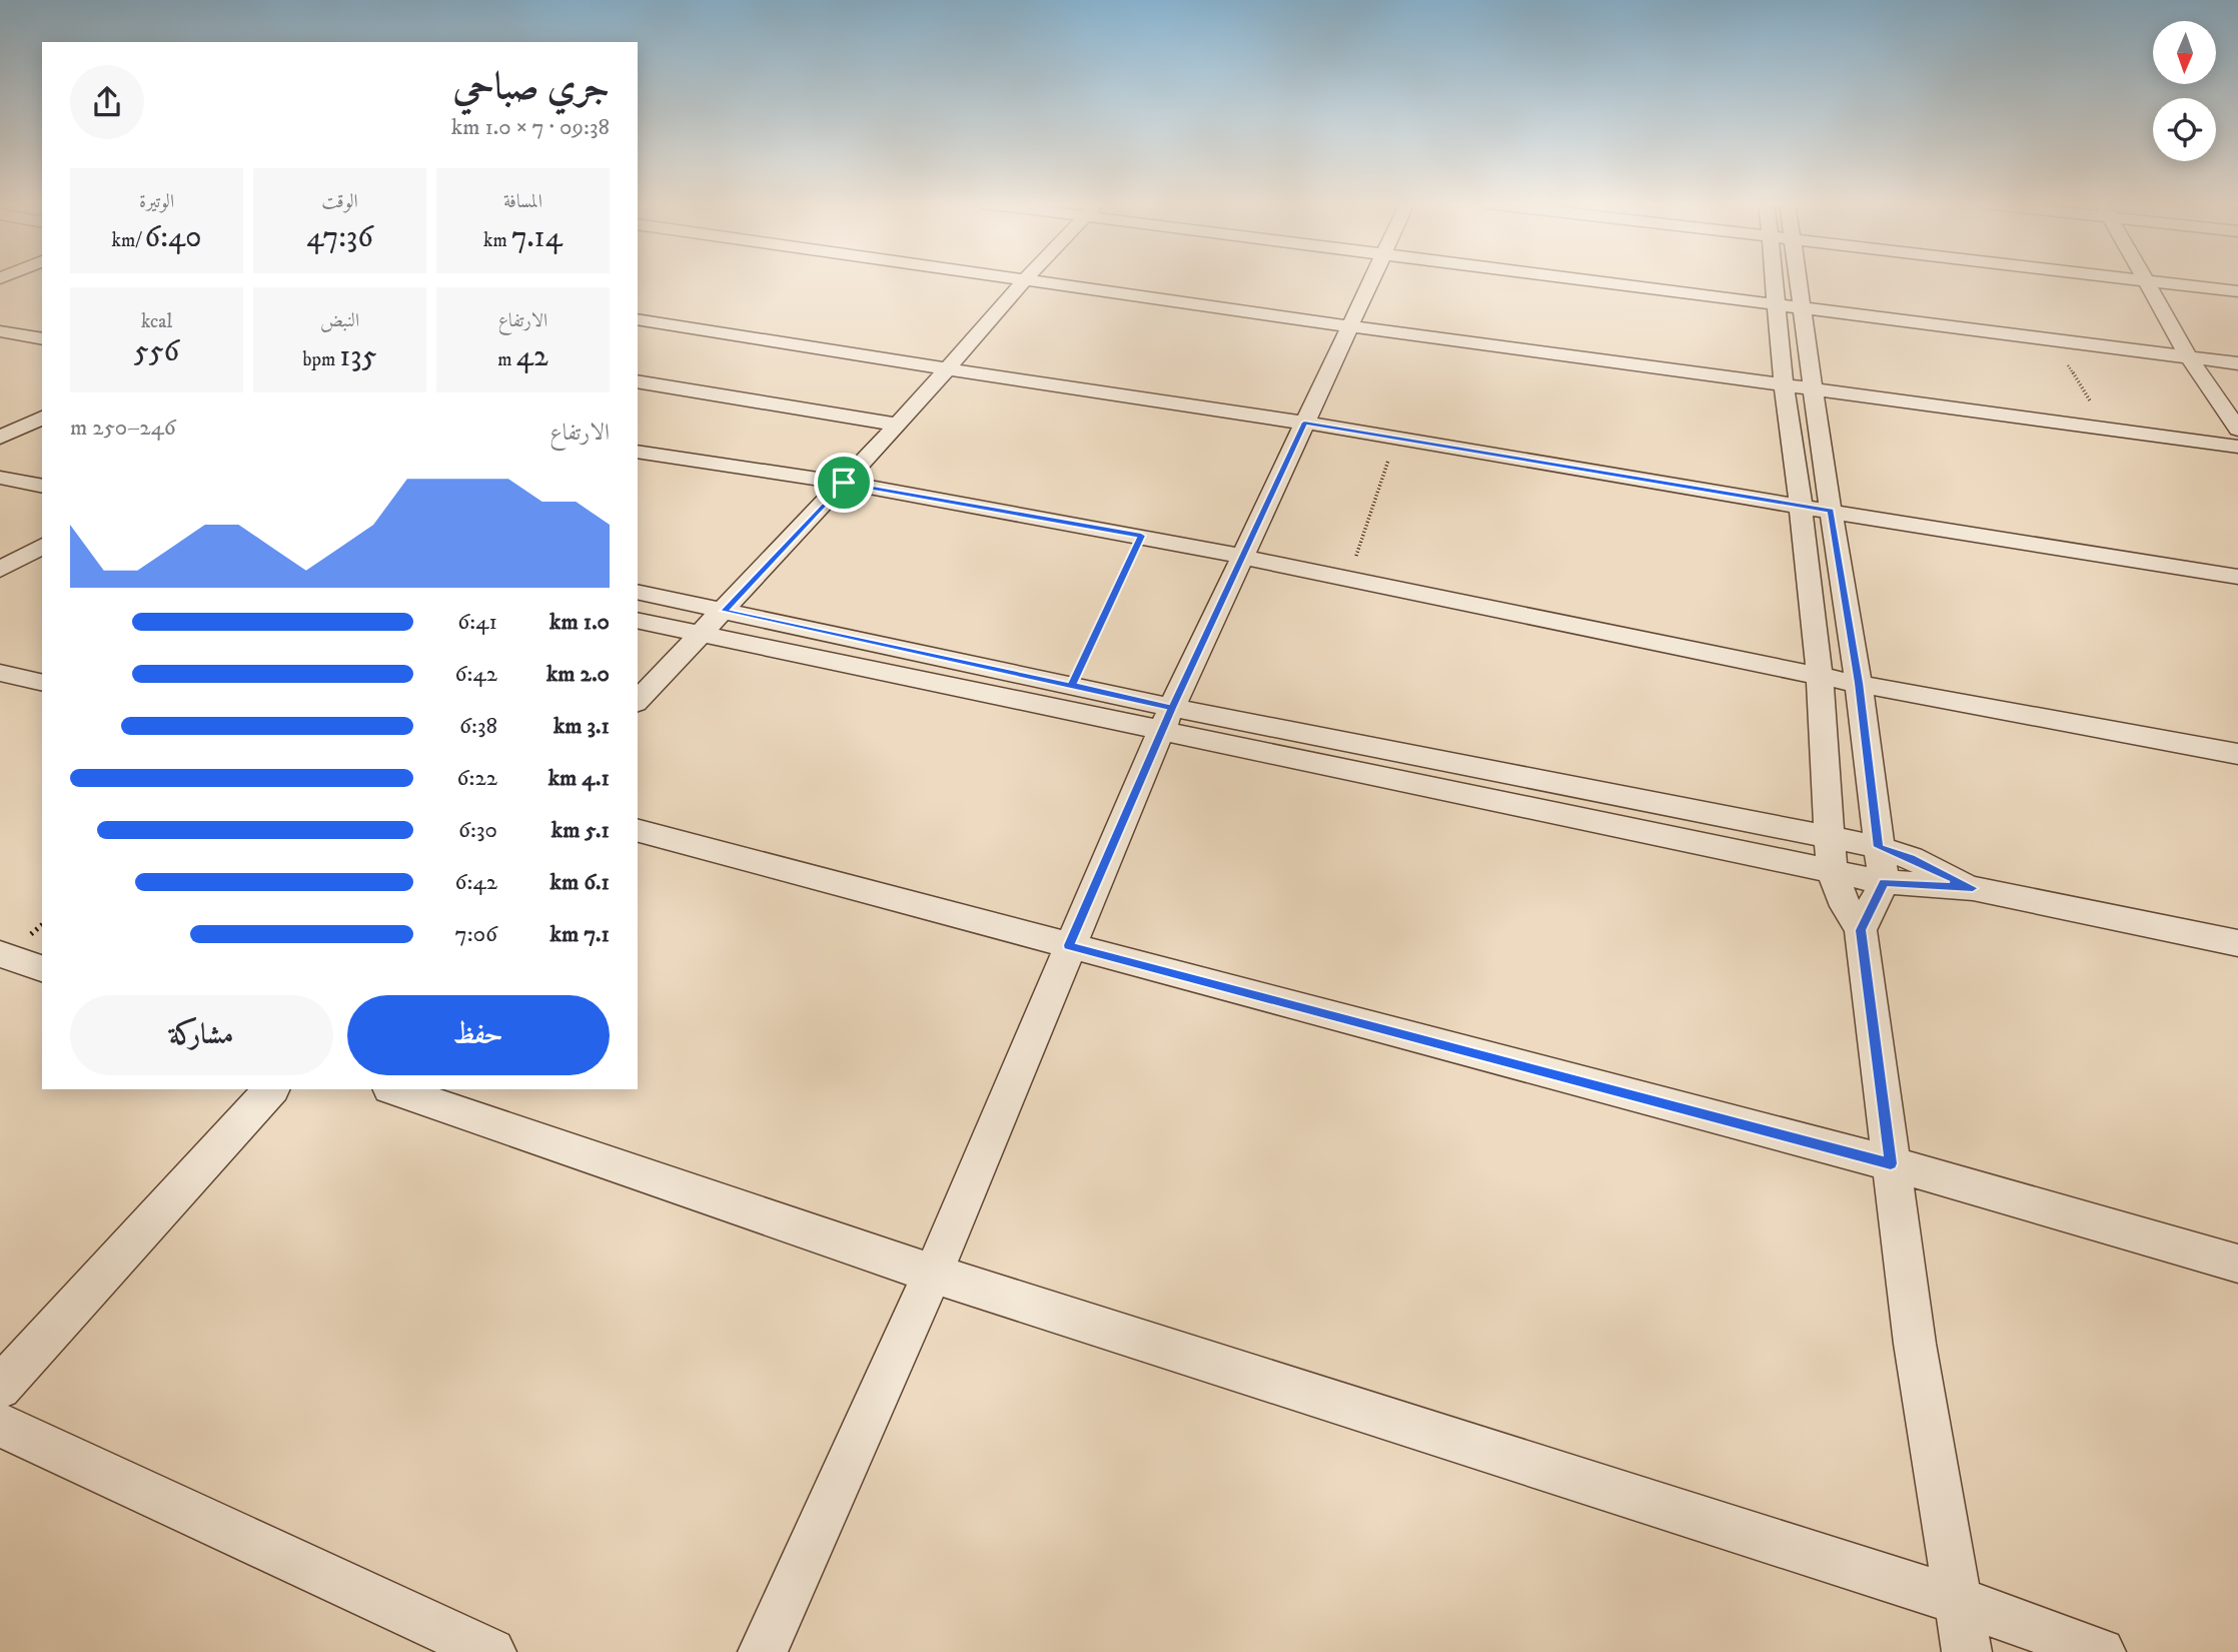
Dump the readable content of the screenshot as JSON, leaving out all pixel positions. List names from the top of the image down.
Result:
{
  "north": "bottom",
  "page": {
    "heading": ["جري صباحي", "09:38 · 7 × 1.0 km"],
    "stats": [
      ["المسافة", "7.14 km"],
      ["الوقت", "47:36"],
      ["الوتيرة", "6:40 /km"],
      ["الارتفاع", "42 m"],
      ["النبض", "135 bpm"],
      ["kcal", "556"]
    ],
    "chart": ["الارتفاع", "246–250 m"],
    "list": [
      {
        "name": "1.0 km",
        "note": "6:41"
      },
      {
        "name": "2.0 km",
        "note": "6:42"
      },
      {
        "name": "3.1 km",
        "note": "6:38"
      },
      {
        "name": "4.1 km",
        "note": "6:22"
      },
      {
        "name": "5.1 km",
        "note": "6:30"
      },
      {
        "name": "6.1 km",
        "note": "6:42"
      },
      {
        "name": "7.1 km",
        "note": "7:06"
      }
    ],
    "buttons": ["حفظ", "مشاركة"]
  }
}
